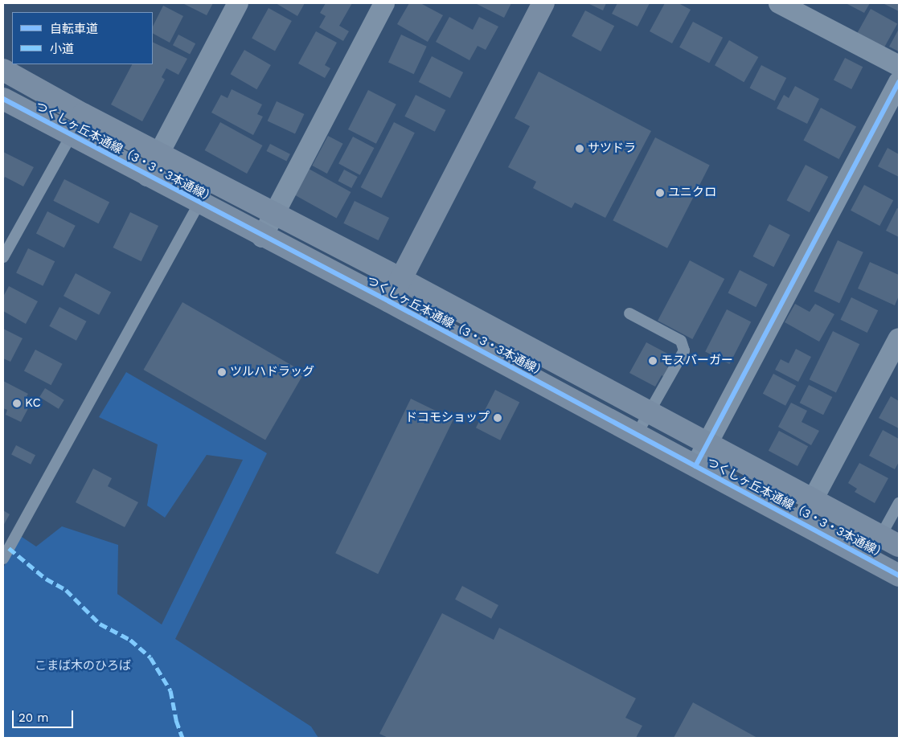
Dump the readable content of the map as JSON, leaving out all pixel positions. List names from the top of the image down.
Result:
{
  "streets": {
    "street": ["つくしヶ丘本通線（3・3・3本通線）"]
  },
  "parks": ["こまば木のひろば"],
  "places": [
    "サツドラ",
    "ユニクロ",
    "モスバーガー",
    "ツルハドラッグ",
    "KC",
    "ドコモショップ"
  ],
  "legend": ["自転車道", "小道"],
  "scale_bar": "20 m"
}
